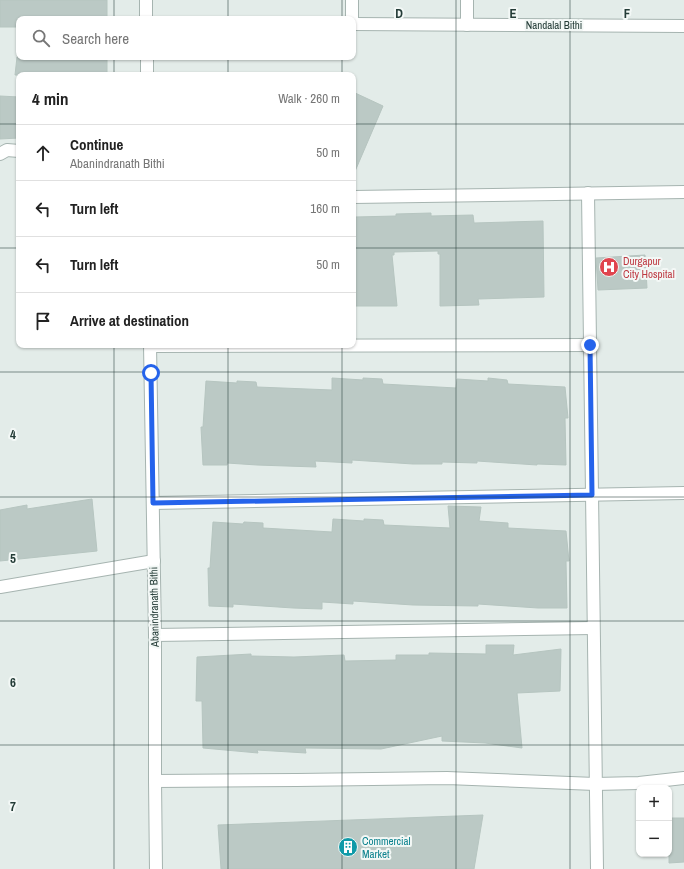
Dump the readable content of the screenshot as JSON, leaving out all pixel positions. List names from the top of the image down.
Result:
{
  "streets": {
    "street": ["Nandalal Bithi", "Abanindranath Bithi"]
  },
  "places": {
    "hospital": ["Durgapur City Hospital"],
    "building": ["Commercial Market"]
  },
  "page": {
    "search": "Search here",
    "heading": ["4 min", "Walk · 260 m"],
    "list": [
      ["Continue", "Abanindranath Bithi", "50 m"],
      ["Turn left", "160 m"],
      ["Turn left", "50 m"],
      "Arrive at destination"
    ],
    "map_buttons": ["+", "−"]
  },
  "grid": {
    "columns": ["D", "E", "F"],
    "rows": [
      "4",
      "5",
      "6",
      "7"
    ]
  }
}
